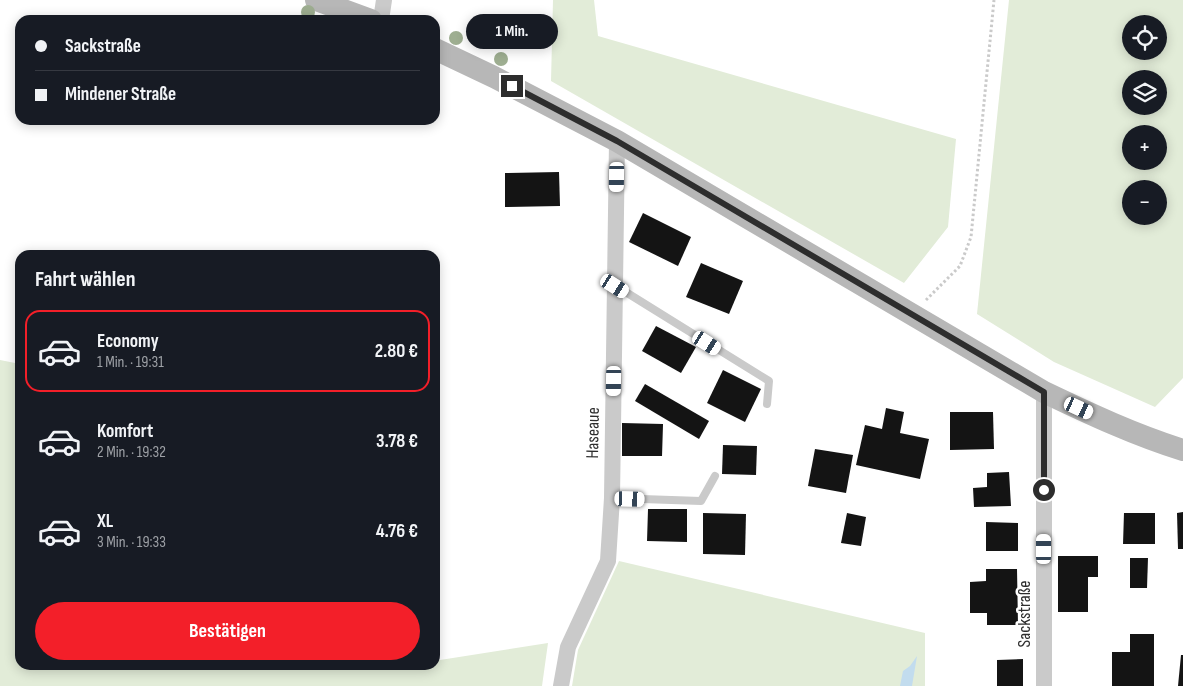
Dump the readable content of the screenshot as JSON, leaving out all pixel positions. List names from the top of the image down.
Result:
{
  "streets": {
    "street": ["Haseaue", "Sackstraße"]
  },
  "page": {
    "bubble": "1 Min.",
    "map_buttons": ["+", "−"],
    "banner": ["Sackstraße", "Mindener Straße"],
    "heading": "Fahrt wählen",
    "list": [
      {
        "name": "Economy",
        "note": "1 Min. · 19:31",
        "value": "2.80 €"
      },
      {
        "name": "Komfort",
        "note": "2 Min. · 19:32",
        "value": "3.78 €"
      },
      {
        "name": "XL",
        "note": "3 Min. · 19:33",
        "value": "4.76 €"
      }
    ],
    "buttons": "Bestätigen"
  }
}
